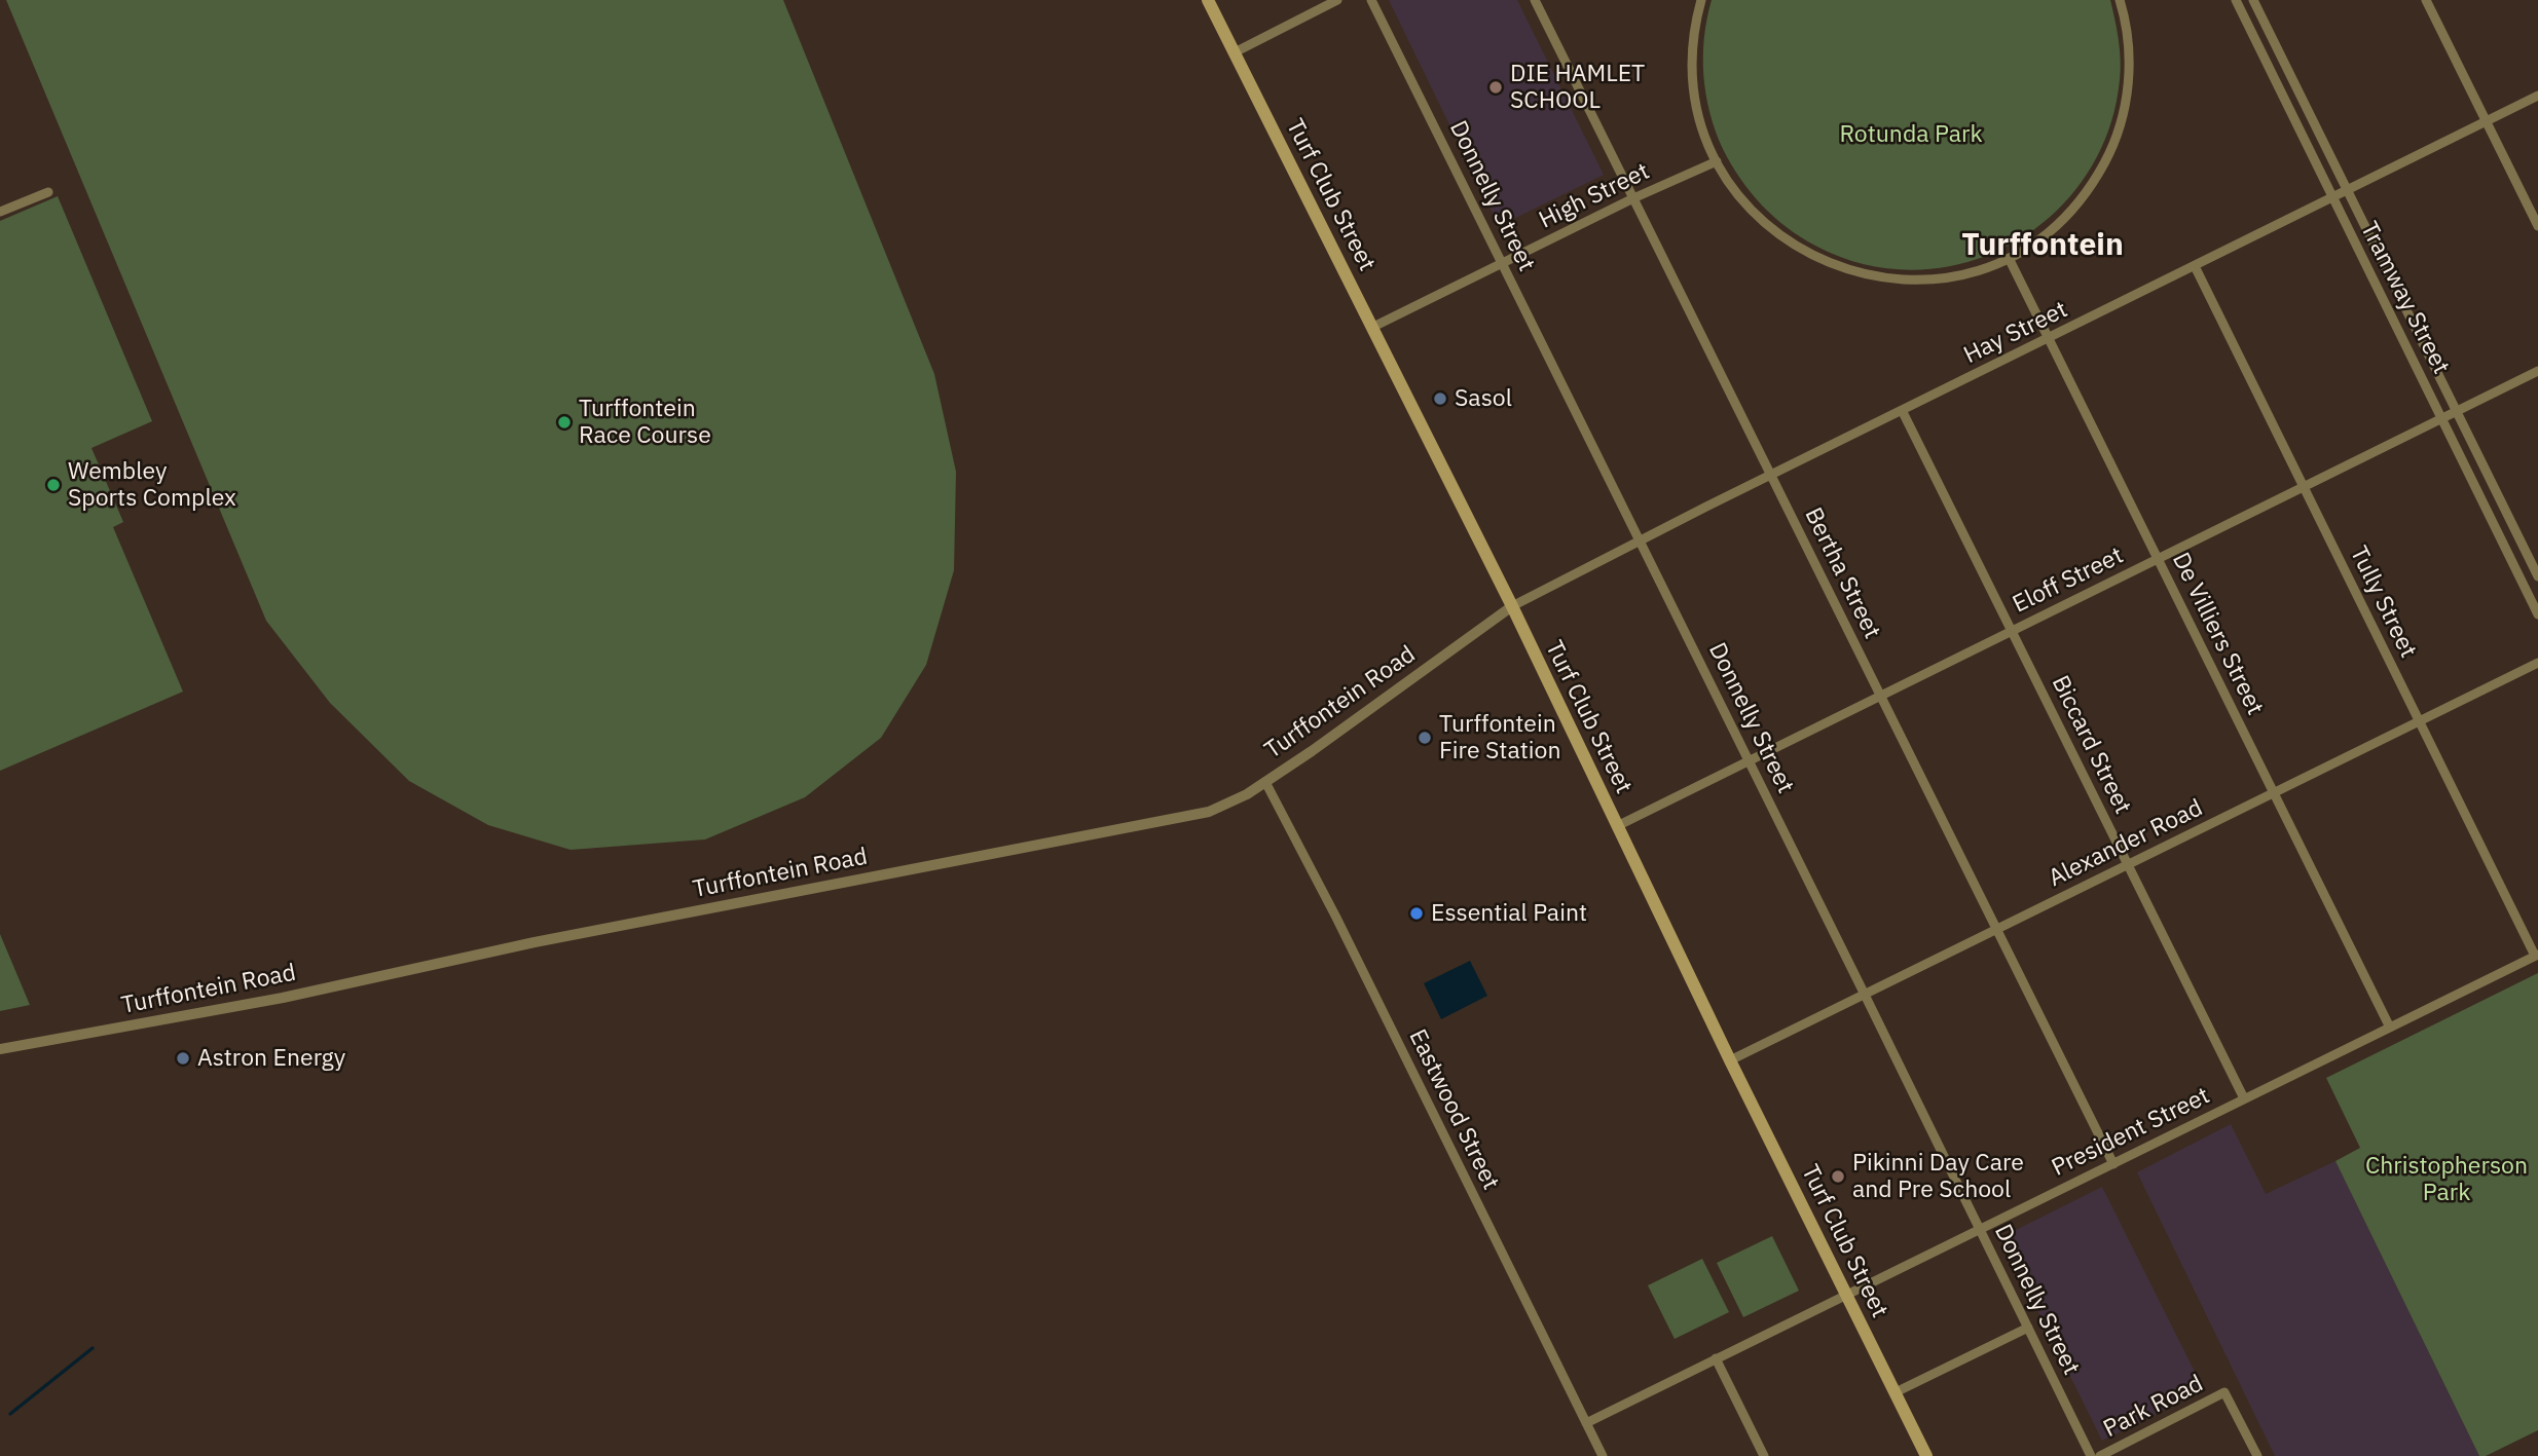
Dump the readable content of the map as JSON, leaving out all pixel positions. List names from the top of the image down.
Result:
{
  "streets": {
    "main road": ["Turf Club Street"],
    "street": [
      "Donnelly Street",
      "High Street",
      "Tramway Street",
      "Hay Street",
      "Bertha Street",
      "Eloff Street",
      "Tully Street",
      "De Villiers Street",
      "Turffontein Road",
      "Biccard Street",
      "Alexander Road",
      "Eastwood Street",
      "President Street",
      "Park Road"
    ]
  },
  "crossings": [
    ["Turf Club Street", "High Street"],
    ["Turf Club Street", "Hay Street"],
    ["Turf Club Street", "Eloff Street"],
    ["Turf Club Street", "Turffontein Road"],
    ["Turf Club Street", "Alexander Road"],
    ["Turf Club Street", "President Street"],
    ["Donnelly Street", "High Street"],
    ["Donnelly Street", "Hay Street"],
    ["Donnelly Street", "Eloff Street"],
    ["Donnelly Street", "Alexander Road"],
    ["Donnelly Street", "President Street"],
    ["High Street", "Bertha Street"],
    ["Tramway Street", "Hay Street"],
    ["Tramway Street", "Eloff Street"],
    ["Hay Street", "Bertha Street"],
    ["Hay Street", "Tully Street"],
    ["Hay Street", "De Villiers Street"],
    ["Hay Street", "Turffontein Road"],
    ["Hay Street", "Biccard Street"],
    ["Bertha Street", "Eloff Street"],
    ["Bertha Street", "Alexander Road"],
    ["Bertha Street", "President Street"],
    ["Eloff Street", "Tully Street"],
    ["Eloff Street", "De Villiers Street"],
    ["Eloff Street", "Biccard Street"],
    ["Tully Street", "Alexander Road"],
    ["Tully Street", "President Street"],
    ["De Villiers Street", "Alexander Road"],
    ["De Villiers Street", "President Street"],
    ["Turffontein Road", "Eastwood Street"],
    ["Biccard Street", "Alexander Road"],
    ["Biccard Street", "President Street"],
    ["Eastwood Street", "President Street"]
  ],
  "districts": ["Turffontein"],
  "parks": ["Rotunda Park", "Christopherson Park"],
  "places": [
    "DIE HAMLET SCHOOL",
    "Sasol",
    "Turffontein Race Course",
    "Wembley Sports Complex",
    "Turffontein Fire Station",
    "Essential Paint",
    "Astron Energy",
    "Pikinni Day Care and Pre School"
  ]
}
